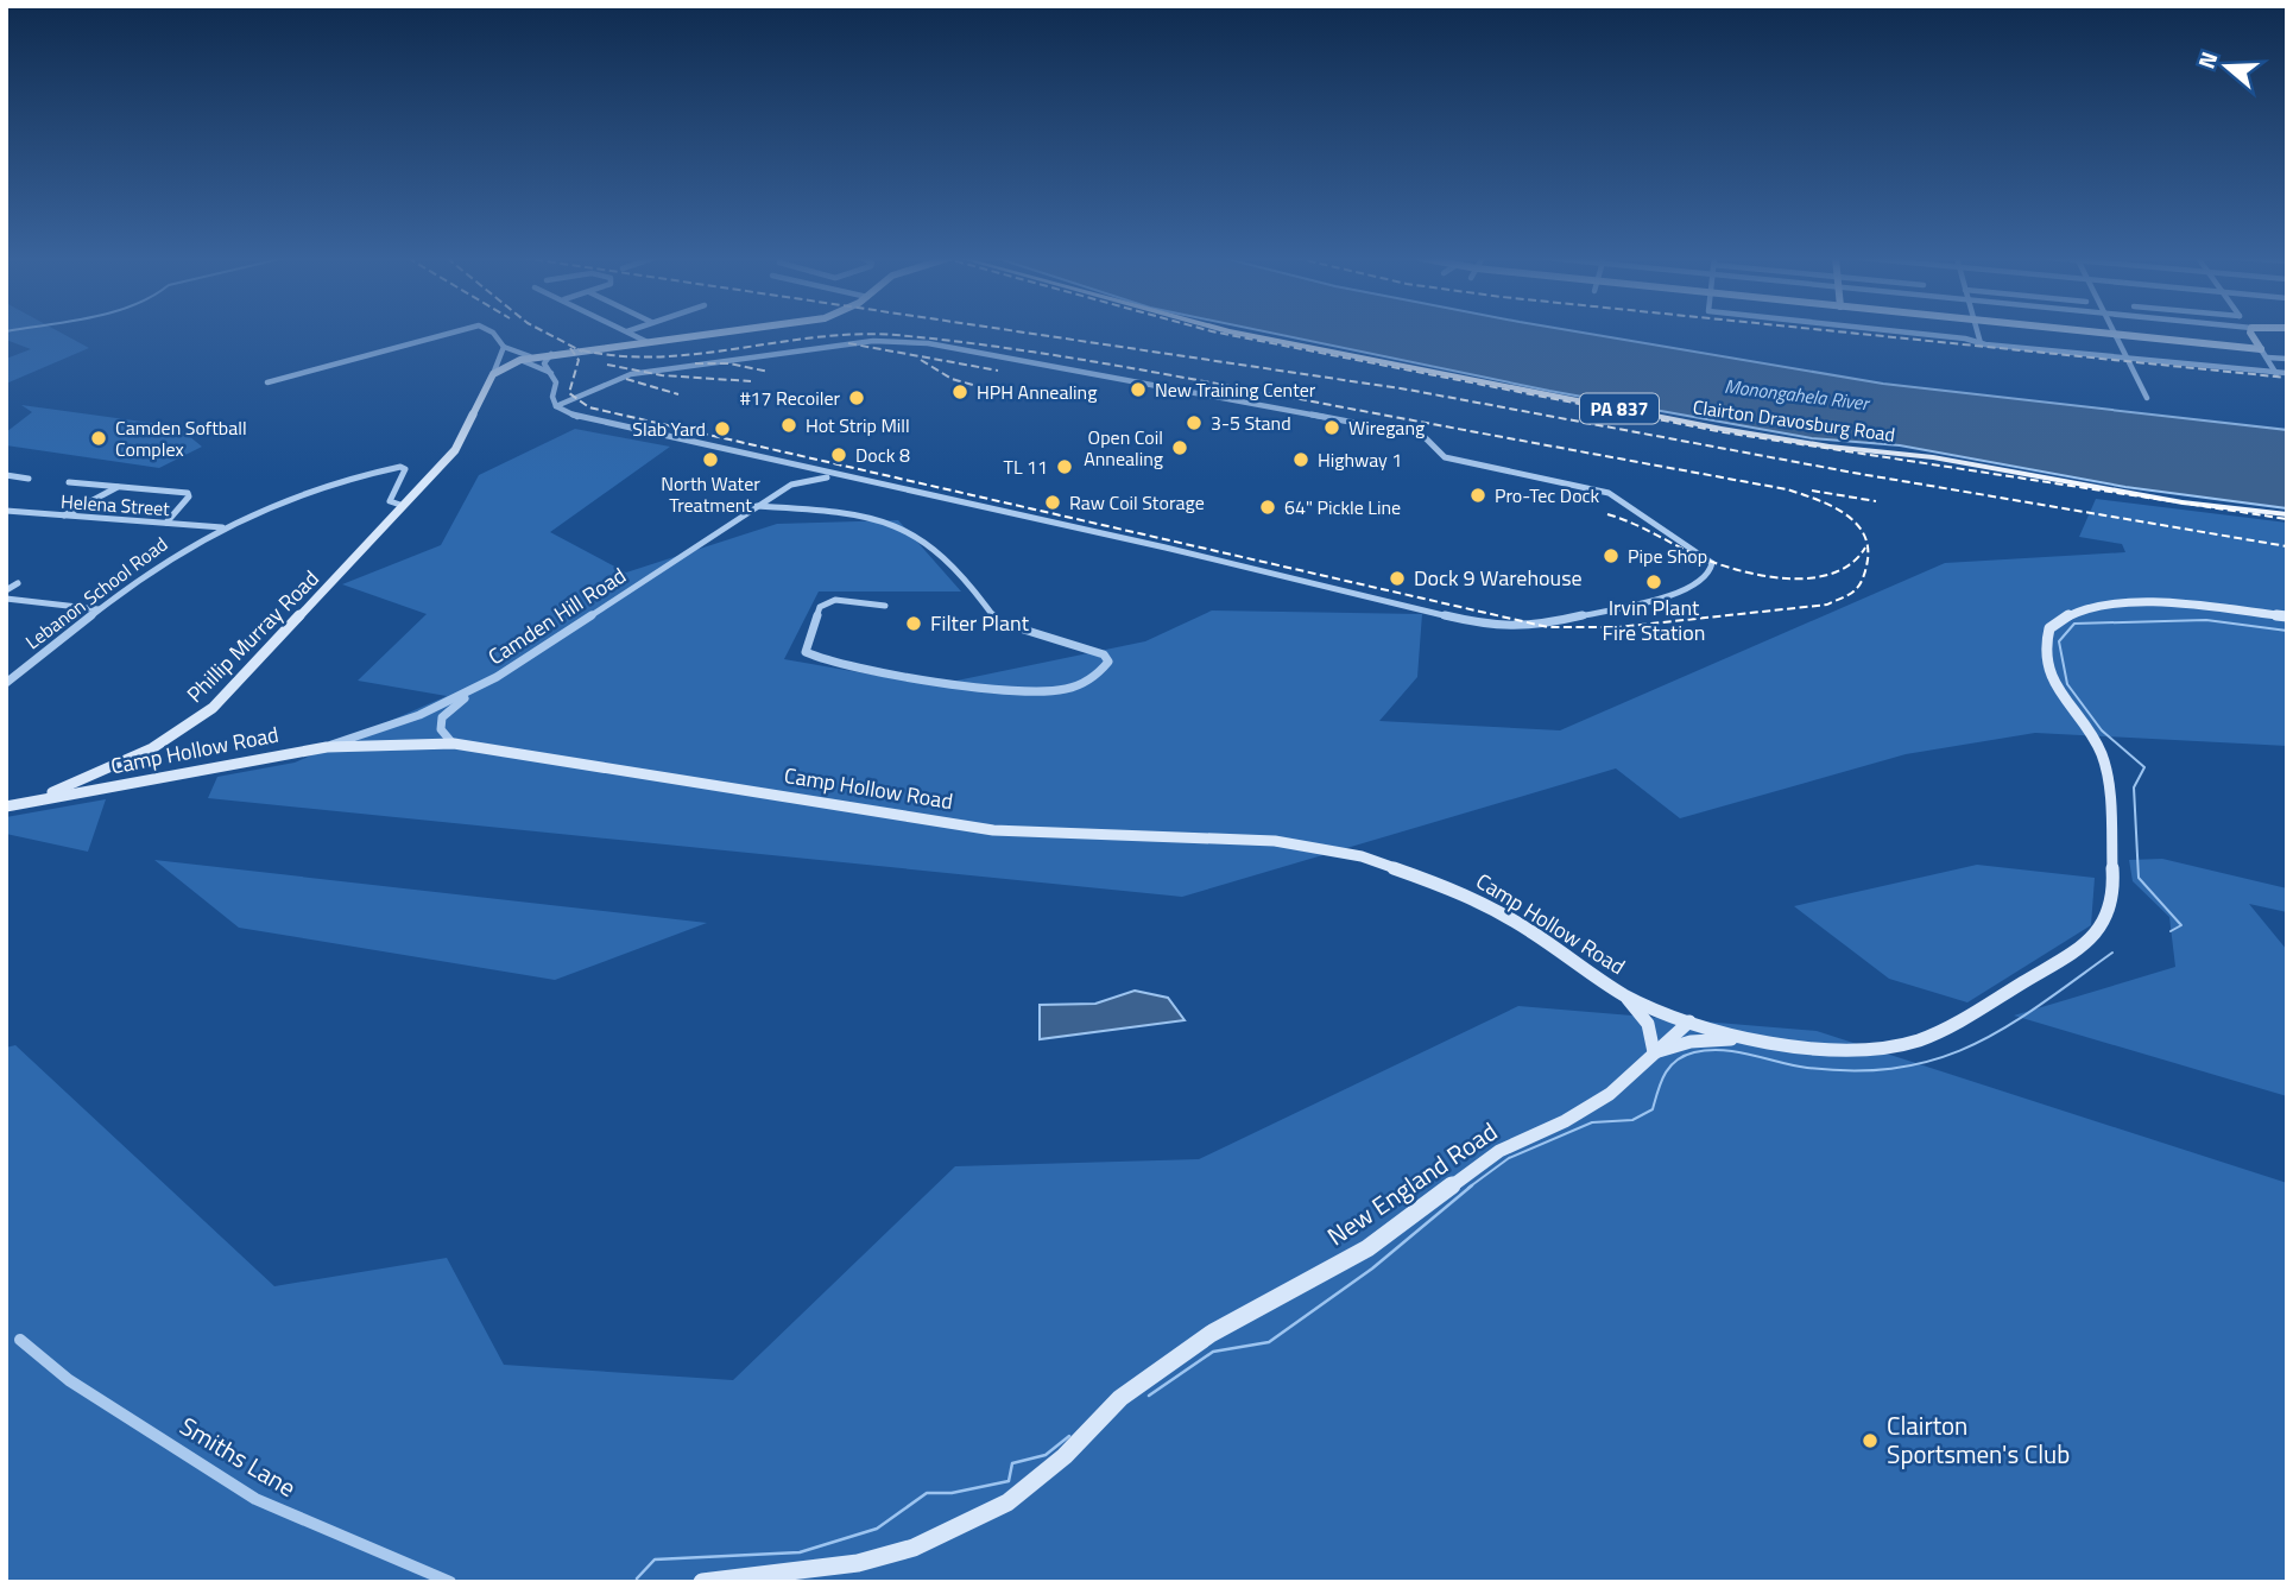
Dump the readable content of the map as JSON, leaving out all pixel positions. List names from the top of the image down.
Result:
{
  "streets": {
    "main road": [
      "PA 837",
      "Clairton Dravosburg Road",
      "Phillip Murray Road",
      "Camp Hollow Road",
      "New England Road"
    ],
    "street": [
      "Helena Street",
      "Lebanon School Road",
      "Camden Hill Road",
      "Smiths Lane"
    ]
  },
  "crossings": [
    ["Helena Street", "Lebanon School Road"],
    ["Lebanon School Road", "Phillip Murray Road"],
    ["Camden Hill Road", "Camp Hollow Road"],
    ["Phillip Murray Road", "Camp Hollow Road"],
    ["Camp Hollow Road", "New England Road"]
  ],
  "water": ["Monongahela River"],
  "places": [
    "New Training Center",
    "HPH Annealing",
    "#17 Recoiler",
    "3-5 Stand",
    "Hot Strip Mill",
    "Wiregang",
    "Slab Yard",
    "Camden Softball Complex",
    "Open Coil Annealing",
    "Dock 8",
    "North Water Treatment",
    "Highway 1",
    "TL 11",
    "Pro-Tec Dock",
    "Raw Coil Storage",
    "64\" Pickle Line",
    "Pipe Shop",
    "Dock 9 Warehouse",
    "Irvin Plant Fire Station",
    "Filter Plant",
    "Clairton Sportsmen's Club"
  ],
  "north": "left"
}
